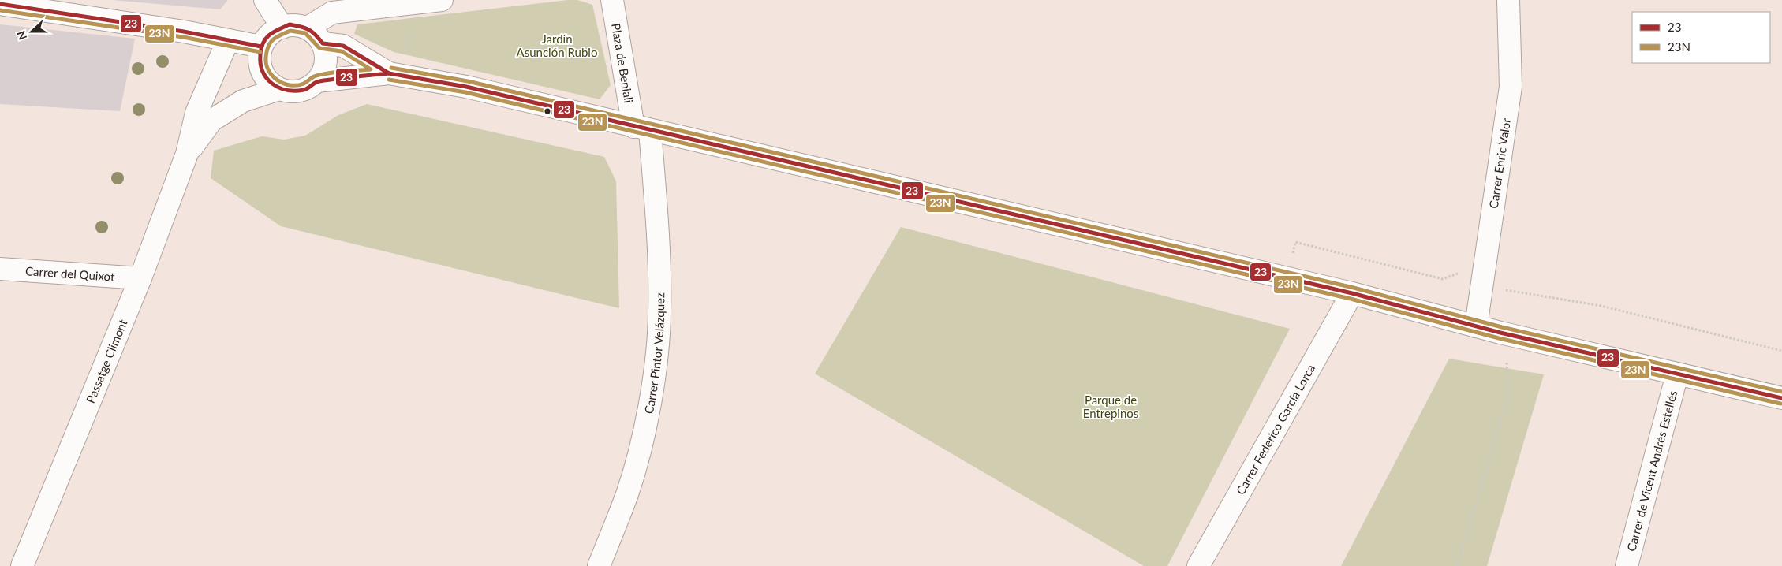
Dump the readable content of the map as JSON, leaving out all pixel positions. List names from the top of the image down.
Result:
{
  "streets": {
    "street": [
      "Plaza de Beniali",
      "Carrer Enric Valor",
      "Carrer del Quixot",
      "Carrer Pintor Velázquez",
      "Passatge Climont",
      "Carrer Federico García Lorca",
      "Carrer de Vicent Andrés Estellés"
    ]
  },
  "crossings": [
    ["Plaza de Beniali", "Carrer Pintor Velázquez"],
    ["Carrer del Quixot", "Passatge Climont"]
  ],
  "parks": ["Jardín Asunción Rubio", "Parque de Entrepinos"],
  "lines": ["transit line 23", "transit line 23N"],
  "legend": ["23", "23N"],
  "north": "left"
}
